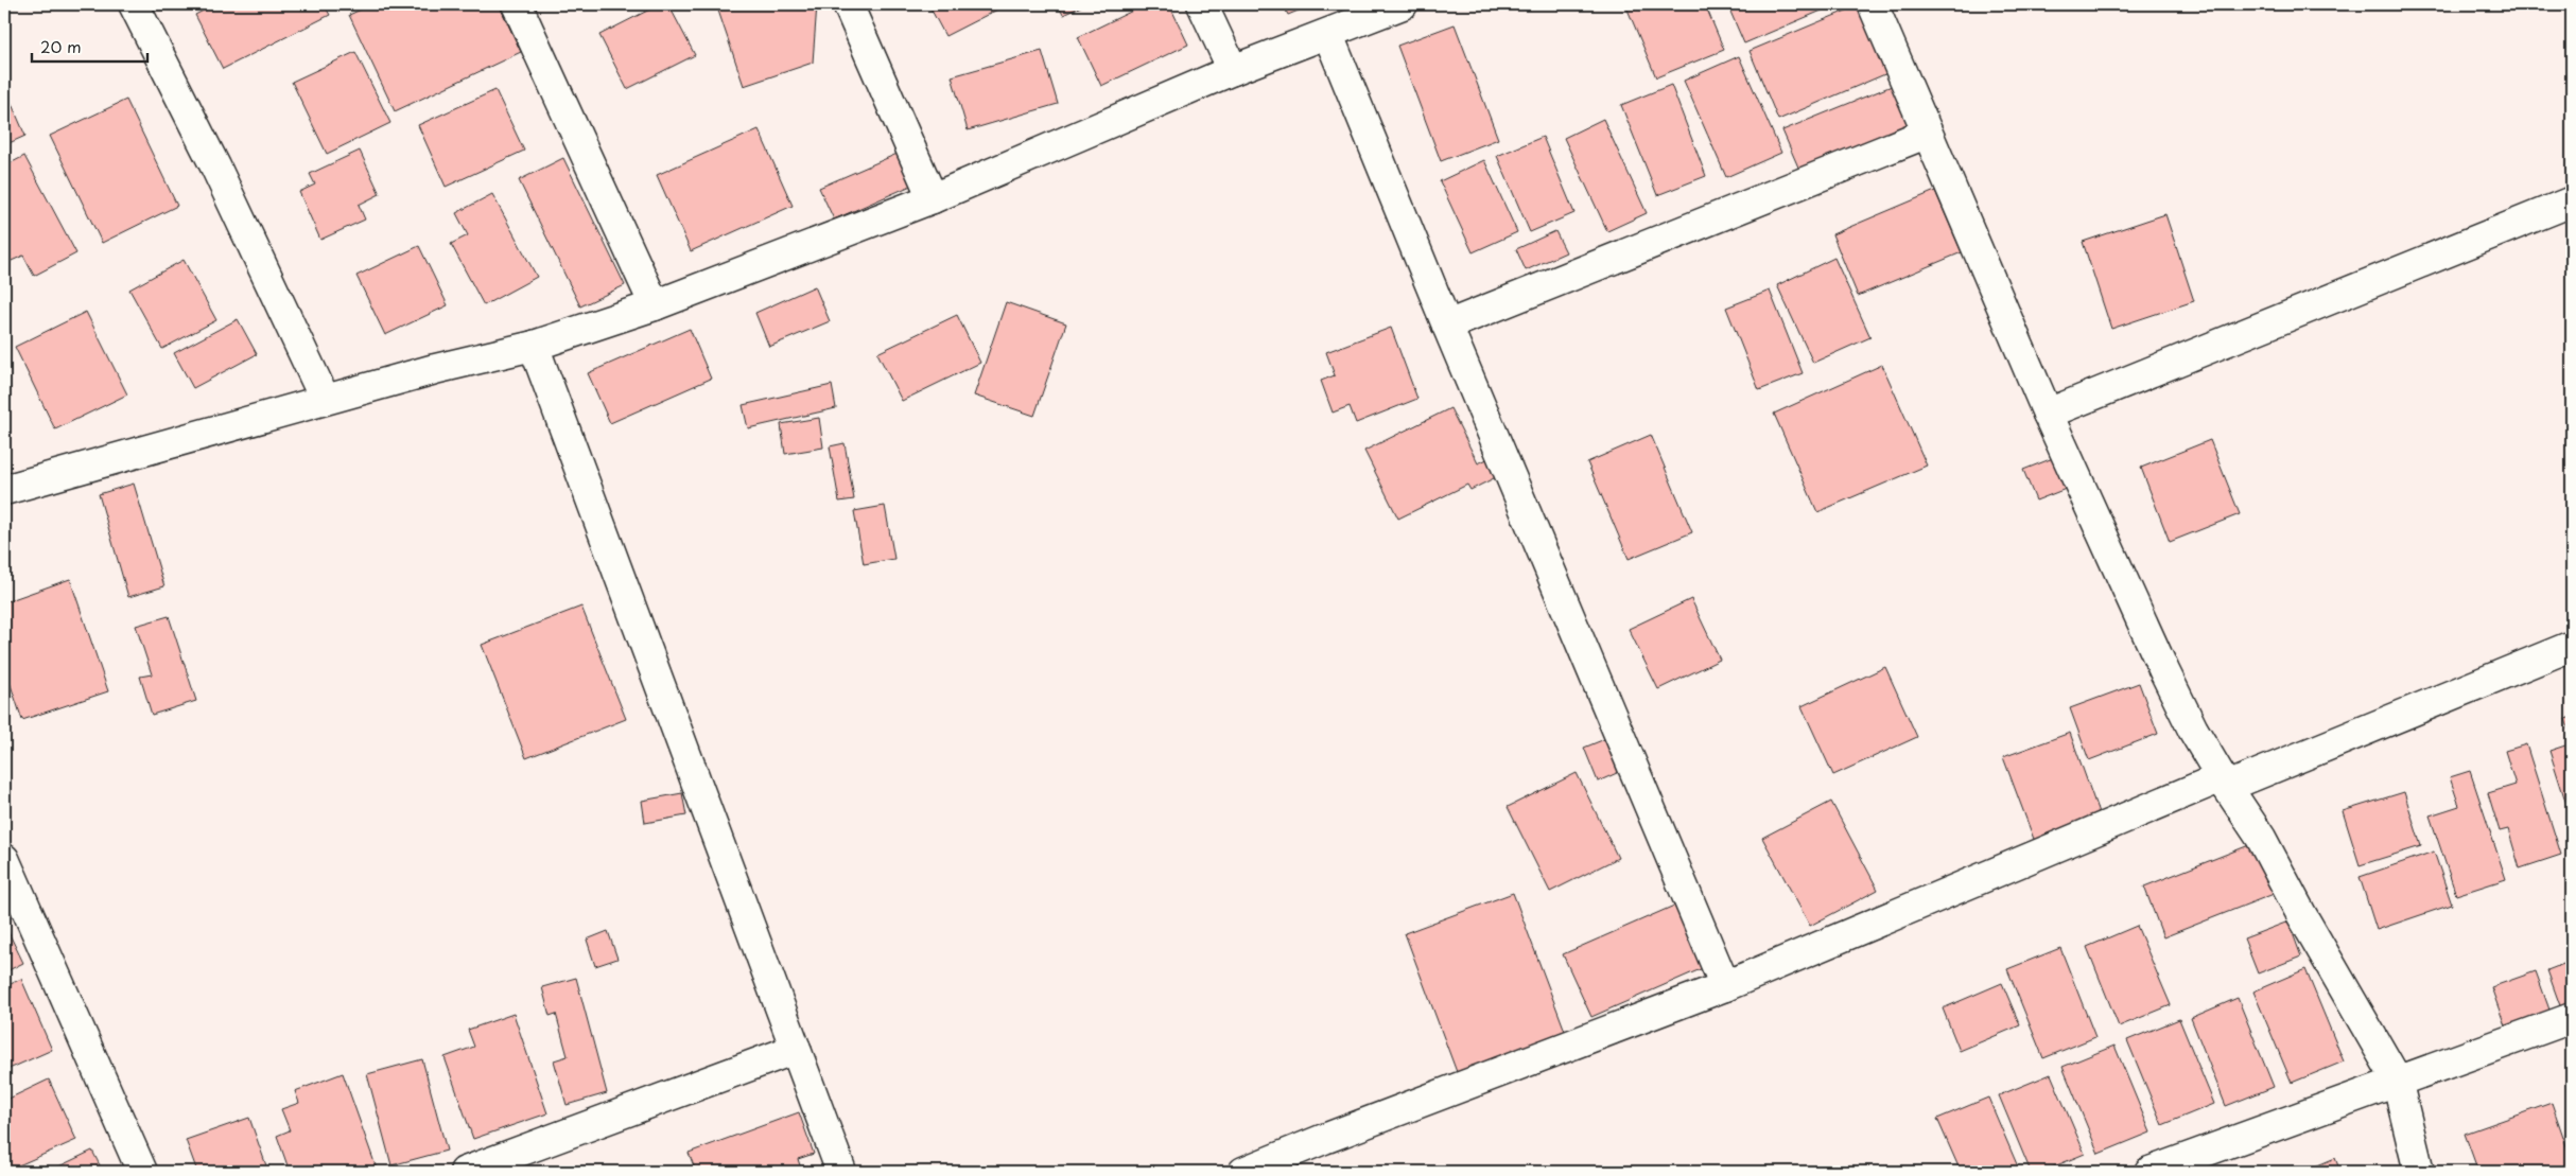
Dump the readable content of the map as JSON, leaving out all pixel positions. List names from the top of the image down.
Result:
{
  "scale_bar": "20 m"
}
